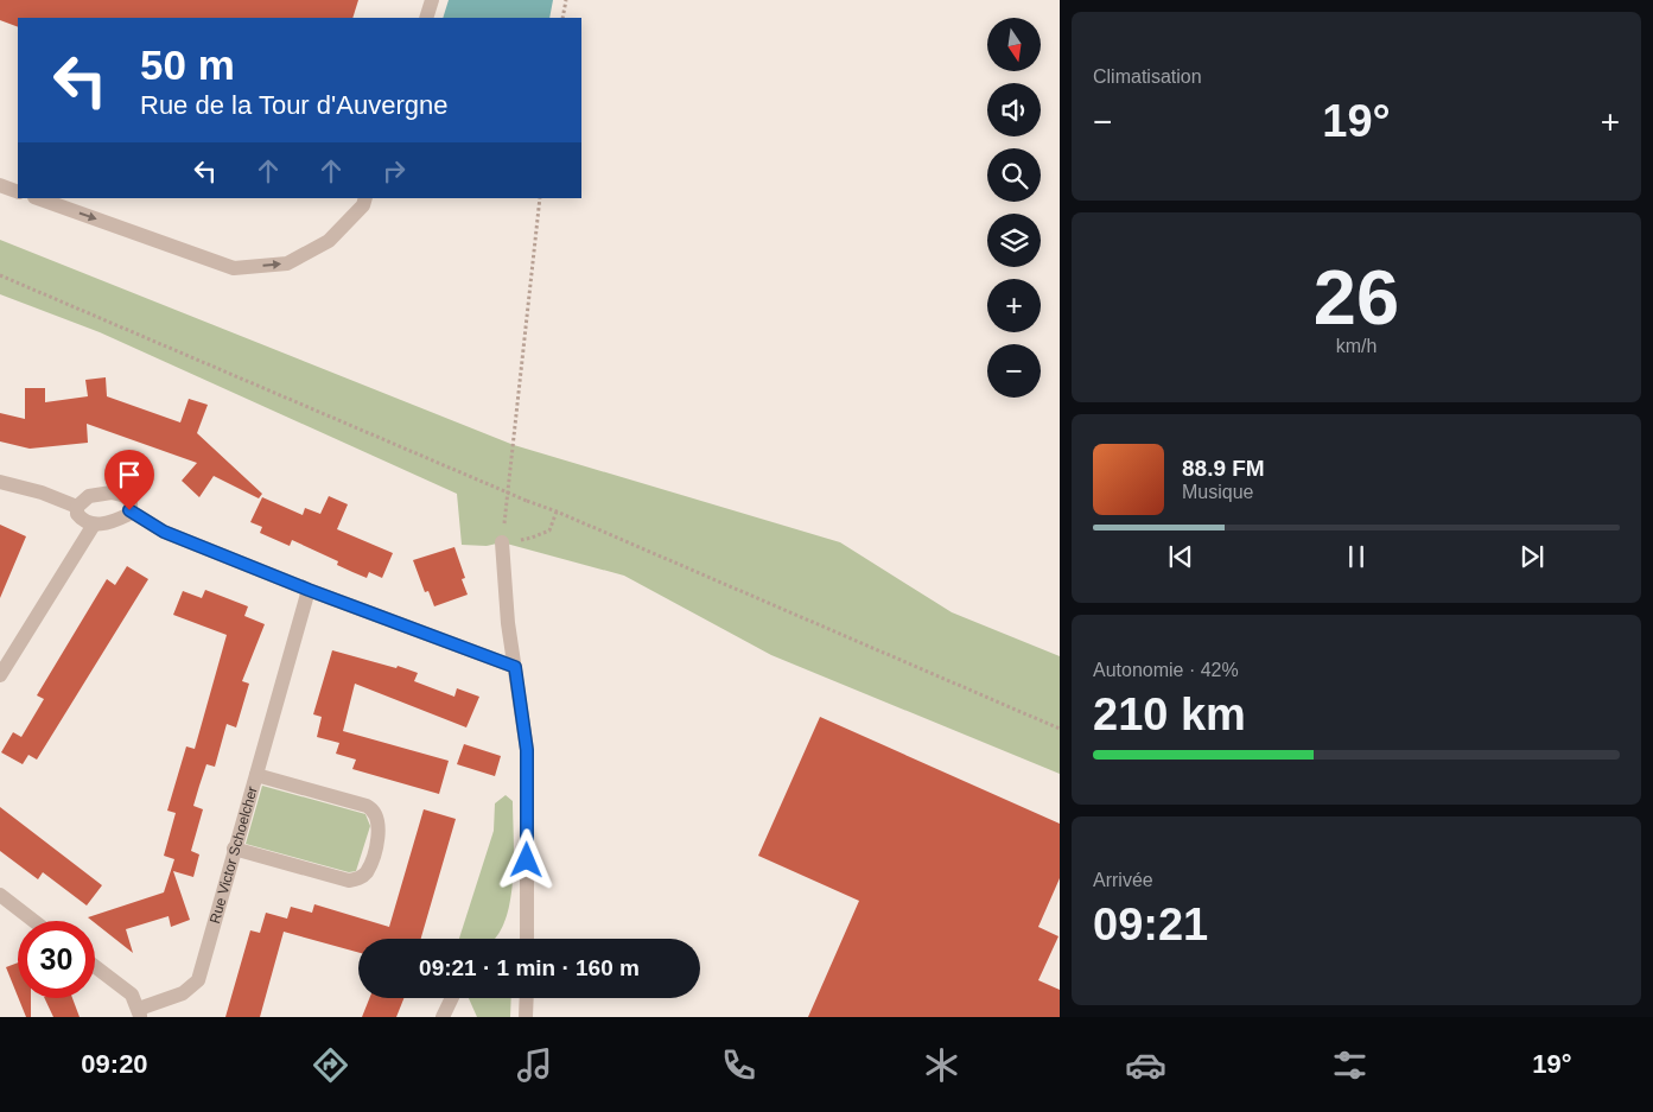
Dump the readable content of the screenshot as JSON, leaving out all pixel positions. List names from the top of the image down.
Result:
{
  "streets": {
    "street": ["Rue Victor Schoelcher"]
  },
  "north": "bottom",
  "page": {
    "tile": [
      "Climatisation",
      ["26", "km/h"],
      ["Autonomie · 42%", "210 km"],
      ["Arrivée", "09:21"]
    ],
    "map_buttons": ["+", "−"],
    "turn": ["50 m", "Rue de la Tour d'Auvergne"],
    "heat": ["−", "19°", "+"],
    "song": ["88.9 FM", "Musique"],
    "limit": "30",
    "trip": "09:21 · 1 min · 160 m",
    "tabs": ["09:20", "19°"]
  }
}
